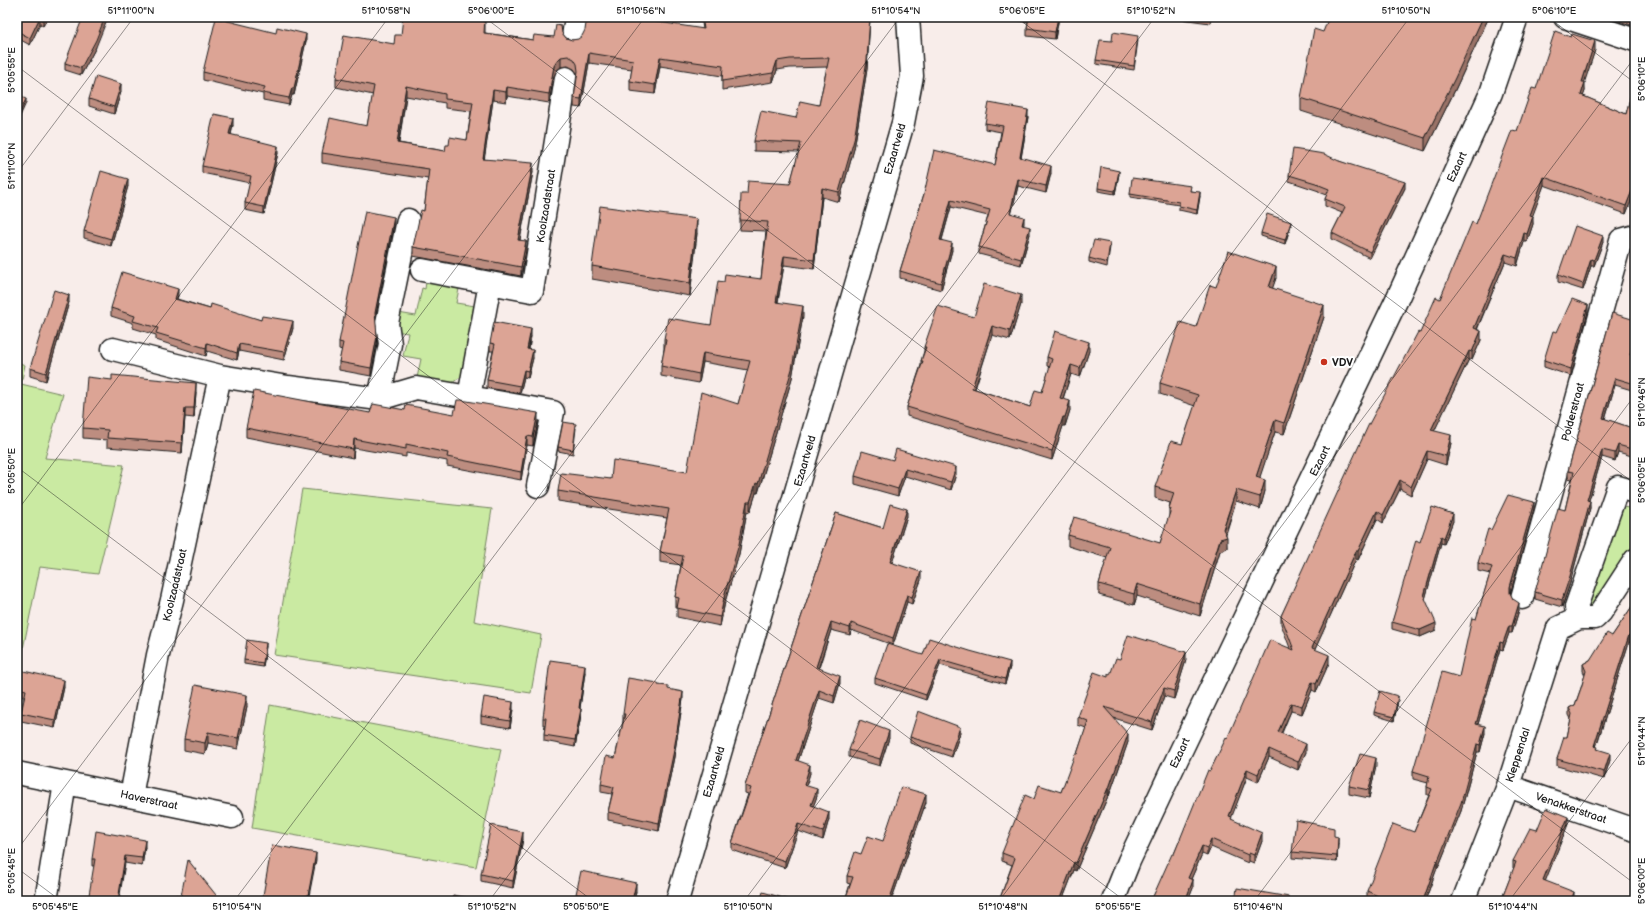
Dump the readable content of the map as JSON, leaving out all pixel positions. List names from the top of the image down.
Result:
{
  "streets": {
    "street": [
      "Ezaartveld",
      "Ezaart",
      "Koolzaadstraat",
      "Polderstraat",
      "Kleppendal",
      "Haverstraat",
      "Venakkerstraat"
    ]
  },
  "crossings": [
    ["Koolzaadstraat", "Haverstraat"],
    ["Kleppendal", "Venakkerstraat"]
  ],
  "places": ["VDV"],
  "coordinates": [
    "51°11'00\"N",
    "51°10'58\"N",
    "5°06'00\"E",
    "51°10'56\"N",
    "51°10'54\"N",
    "5°06'05\"E",
    "51°10'52\"N",
    "51°10'50\"N",
    "5°06'10\"E",
    "5°05'55\"E",
    "51°10'46\"N",
    "5°05'50\"E",
    "51°10'44\"N",
    "5°05'45\"E",
    "51°10'48\"N"
  ]
}
